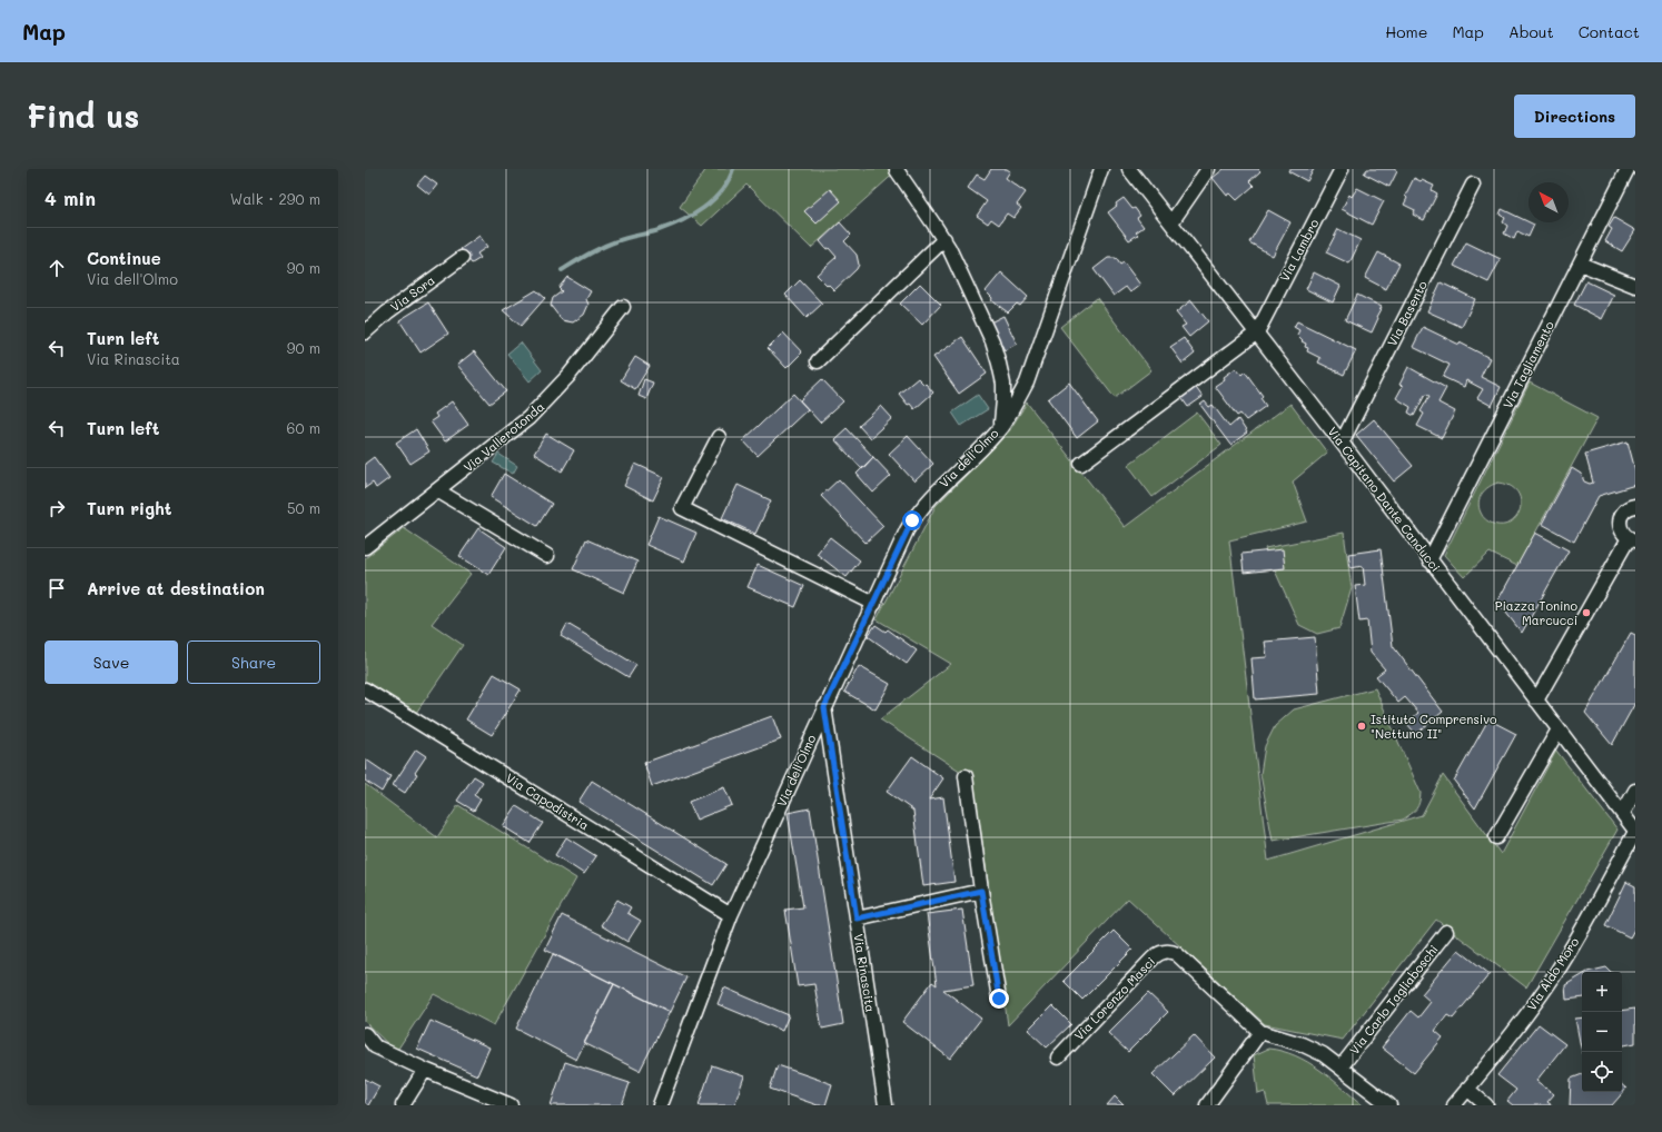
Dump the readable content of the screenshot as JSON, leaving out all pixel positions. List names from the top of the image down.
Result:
{
  "streets": {
    "street": [
      "Via Lambro",
      "Via Sora",
      "Via Basento",
      "Via Tagliamento",
      "Via Vallerotonda",
      "Via dell'Olmo",
      "Via Capitano Dante Canducci",
      "Via Capodistria",
      "Via Rinascita",
      "Via Aldo Moro",
      "Via Lorenzo Masci",
      "Via Carlo Tagliaboschi"
    ]
  },
  "crossings": [
    ["Via Lambro", "Via Capitano Dante Canducci"],
    ["Via Basento", "Via Capitano Dante Canducci"],
    ["Via Tagliamento", "Via Capitano Dante Canducci"],
    ["Via dell'Olmo", "Via Capodistria"],
    ["Via dell'Olmo", "Via Rinascita"],
    ["Via Capitano Dante Canducci", "Via Aldo Moro"],
    ["Via Lorenzo Masci", "Via Carlo Tagliaboschi"]
  ],
  "places": ["Piazza Tonino Marcucci", "Istituto Comprensivo \"Nettuno II\""],
  "north": "top left",
  "page": {
    "header": "Map",
    "nav": [
      "Home",
      "Map",
      "About",
      "Contact"
    ],
    "buttons": [
      "Directions",
      ["Save", "Share"]
    ],
    "title": "Find us",
    "heading": ["4 min", "Walk · 290 m"],
    "list": [
      ["Continue", "Via dell'Olmo", "90 m"],
      ["Turn left", "Via Rinascita", "90 m"],
      ["Turn left", "60 m"],
      ["Turn right", "50 m"],
      "Arrive at destination"
    ],
    "map_buttons": ["+", "−"]
  }
}
